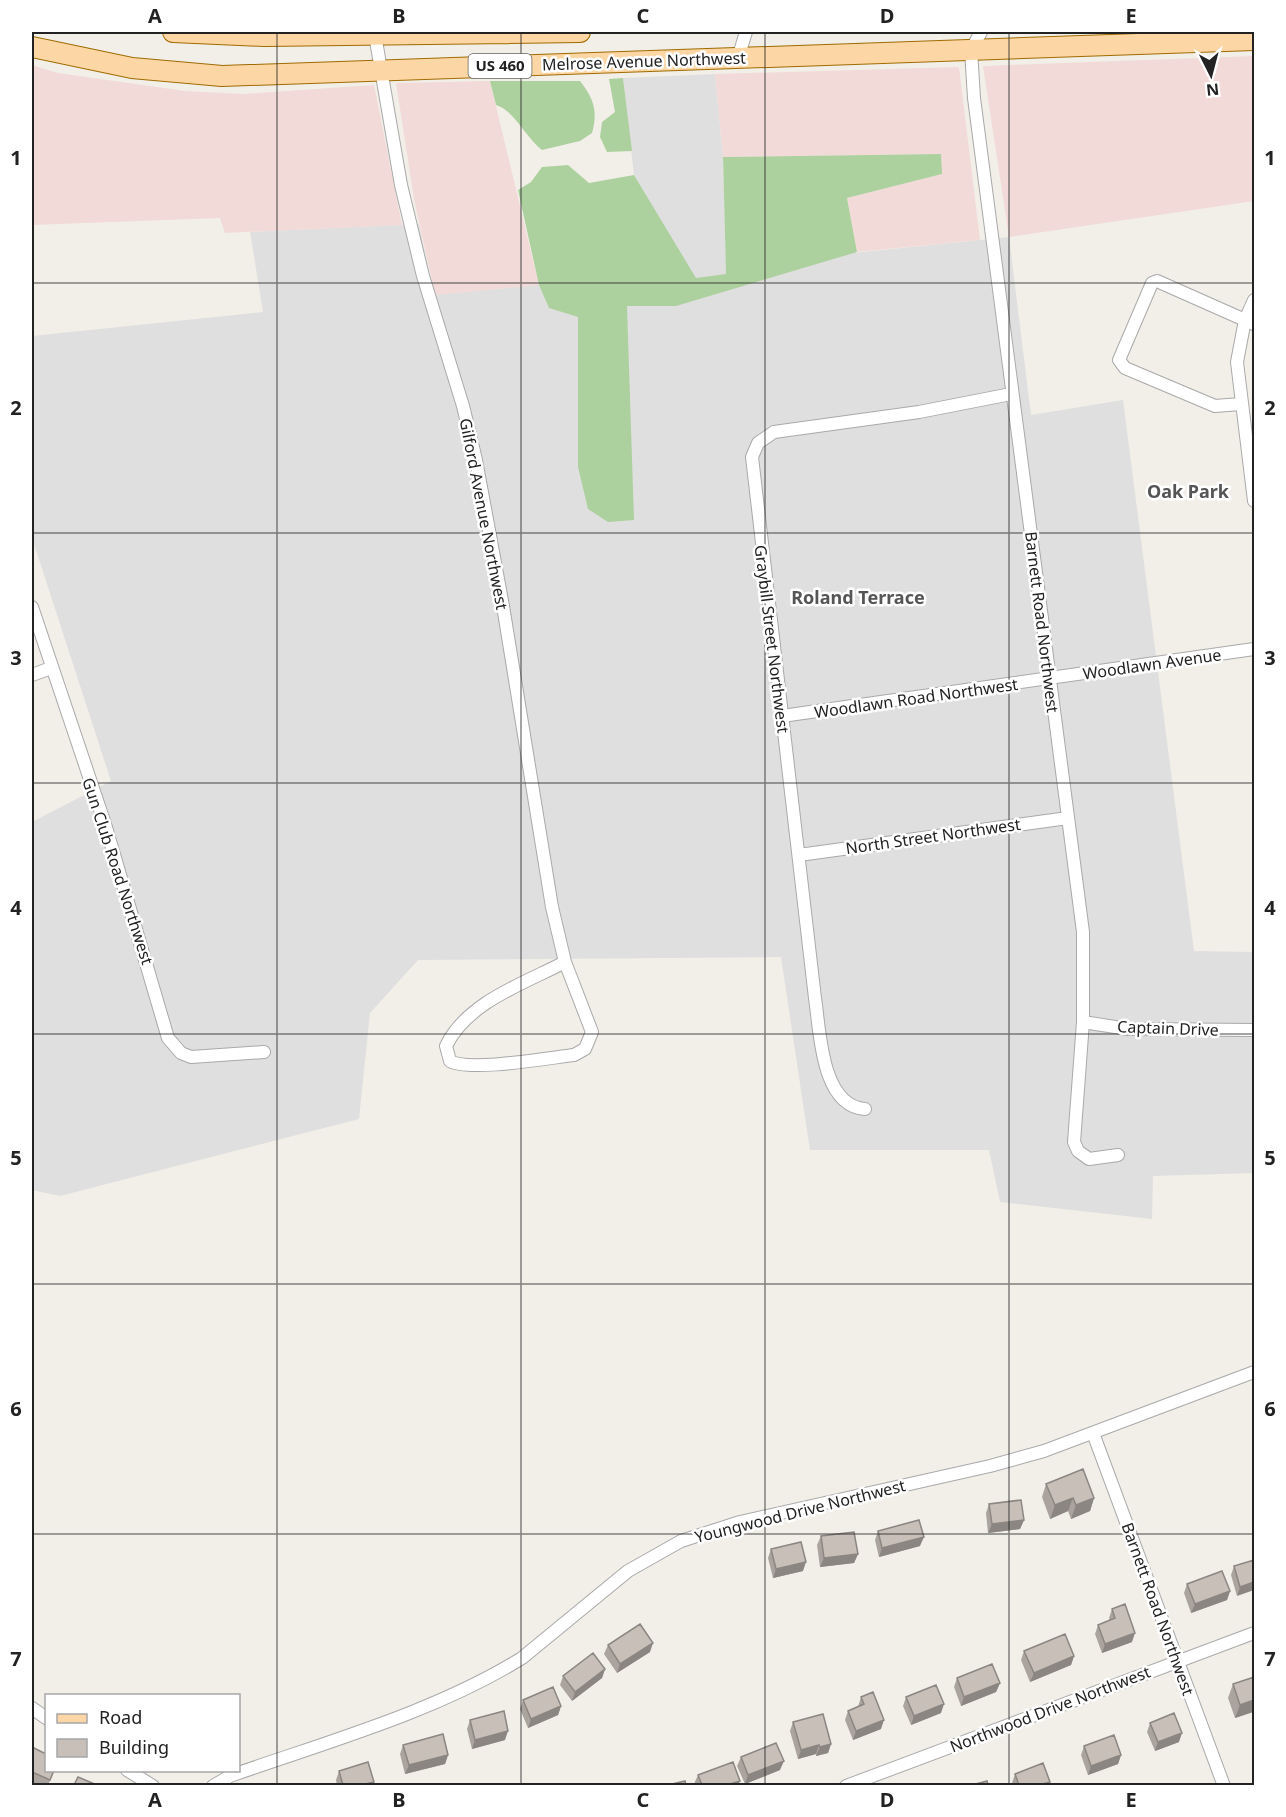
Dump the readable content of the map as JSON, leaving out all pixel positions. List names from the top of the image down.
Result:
{
  "streets": {
    "main road": ["Melrose Avenue Northwest", "US 460"],
    "street": [
      "Gilford Avenue Northwest",
      "Barnett Road Northwest",
      "Graybill Street Northwest",
      "Woodlawn Avenue",
      "Woodlawn Road Northwest",
      "North Street Northwest",
      "Gun Club Road Northwest",
      "Captain Drive",
      "Youngwood Drive Northwest",
      "Northwood Drive Northwest"
    ]
  },
  "crossings": [
    ["Melrose Avenue Northwest", "US 460"],
    ["Melrose Avenue Northwest", "Gilford Avenue Northwest"],
    ["Melrose Avenue Northwest", "Barnett Road Northwest"],
    ["US 460", "Barnett Road Northwest"],
    ["Barnett Road Northwest", "Graybill Street Northwest"],
    ["Barnett Road Northwest", "Woodlawn Avenue"],
    ["Barnett Road Northwest", "Woodlawn Road Northwest"],
    ["Barnett Road Northwest", "North Street Northwest"],
    ["Barnett Road Northwest", "Captain Drive"],
    ["Barnett Road Northwest", "Youngwood Drive Northwest"],
    ["Barnett Road Northwest", "Northwood Drive Northwest"],
    ["Graybill Street Northwest", "Woodlawn Road Northwest"],
    ["Graybill Street Northwest", "North Street Northwest"],
    ["Woodlawn Avenue", "Woodlawn Road Northwest"]
  ],
  "districts": ["Oak Park", "Roland Terrace"],
  "legend": ["Road", "Building"],
  "north": "bottom",
  "grid": {
    "columns": [
      "A",
      "B",
      "C",
      "D",
      "E"
    ],
    "rows": [
      "1",
      "2",
      "3",
      "4",
      "5",
      "6",
      "7"
    ]
  }
}
